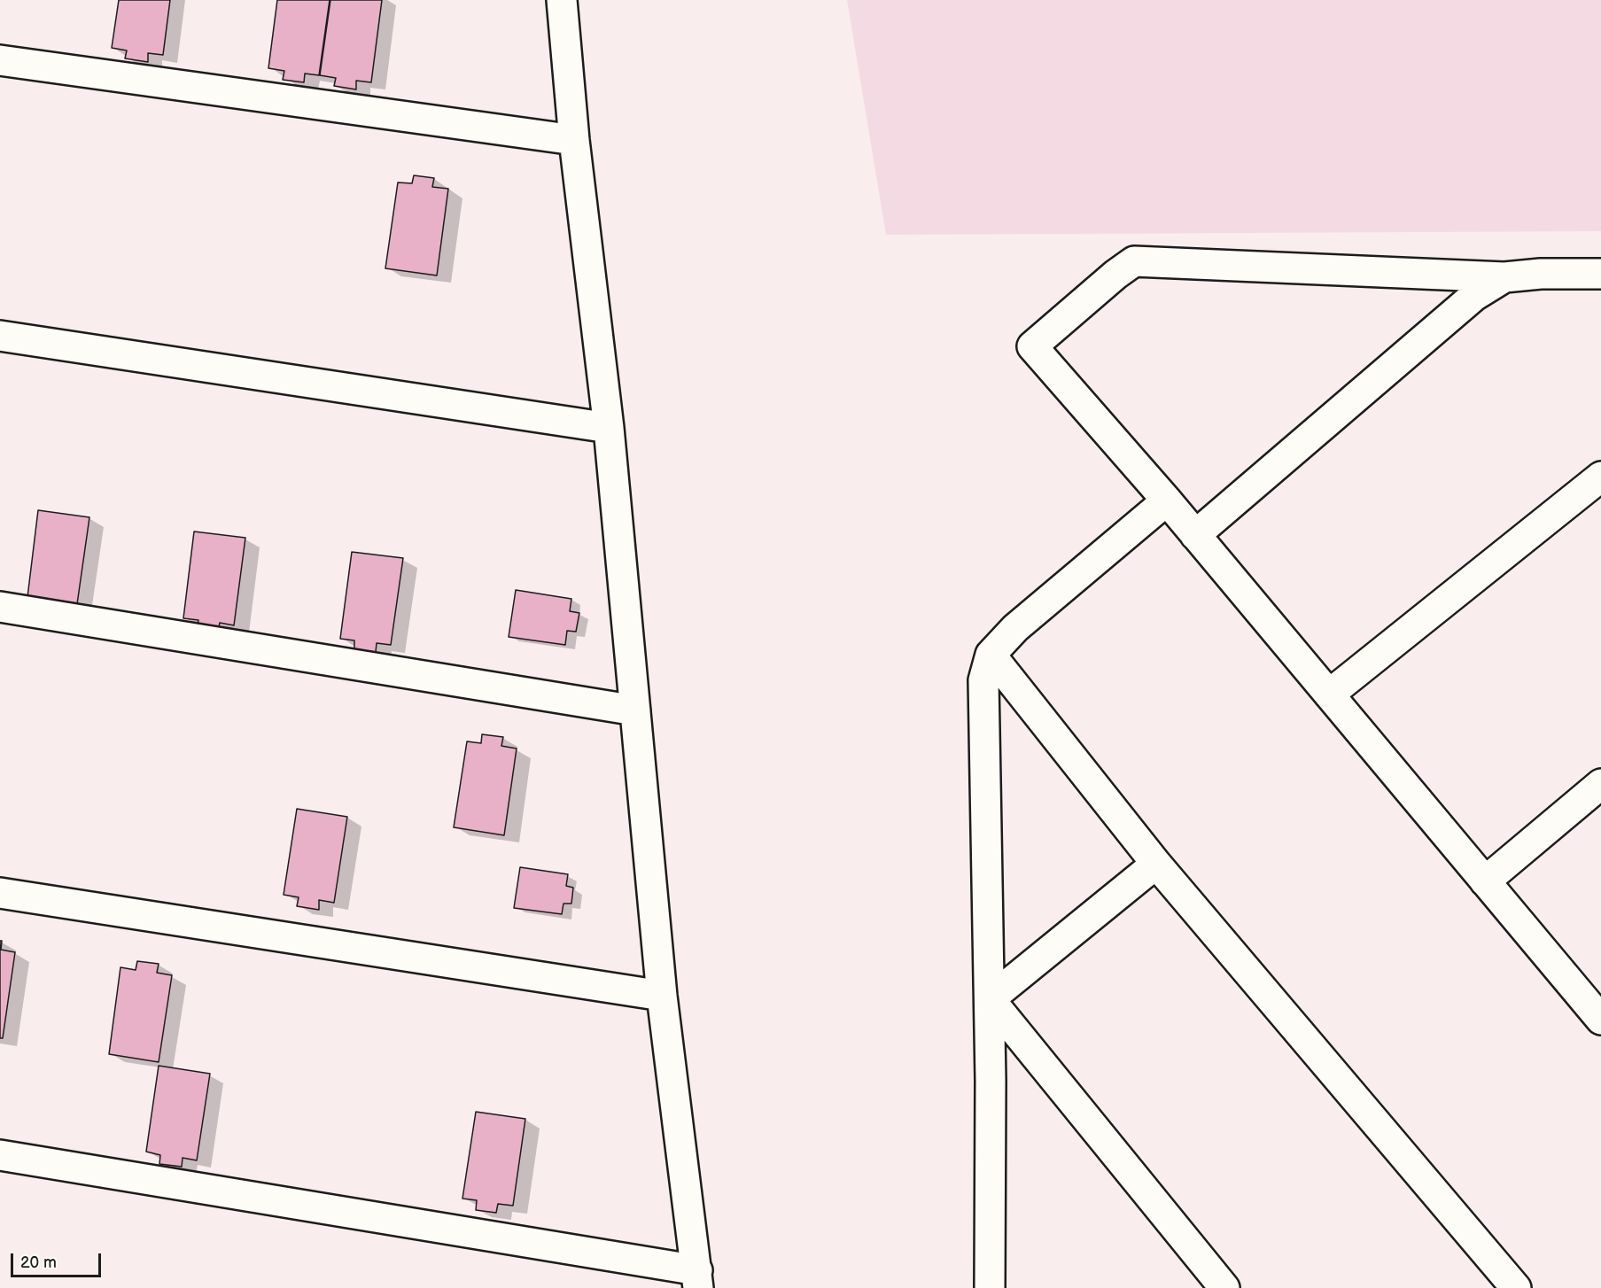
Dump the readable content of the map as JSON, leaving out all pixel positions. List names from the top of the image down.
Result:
{
  "scale_bar": "20 m"
}
